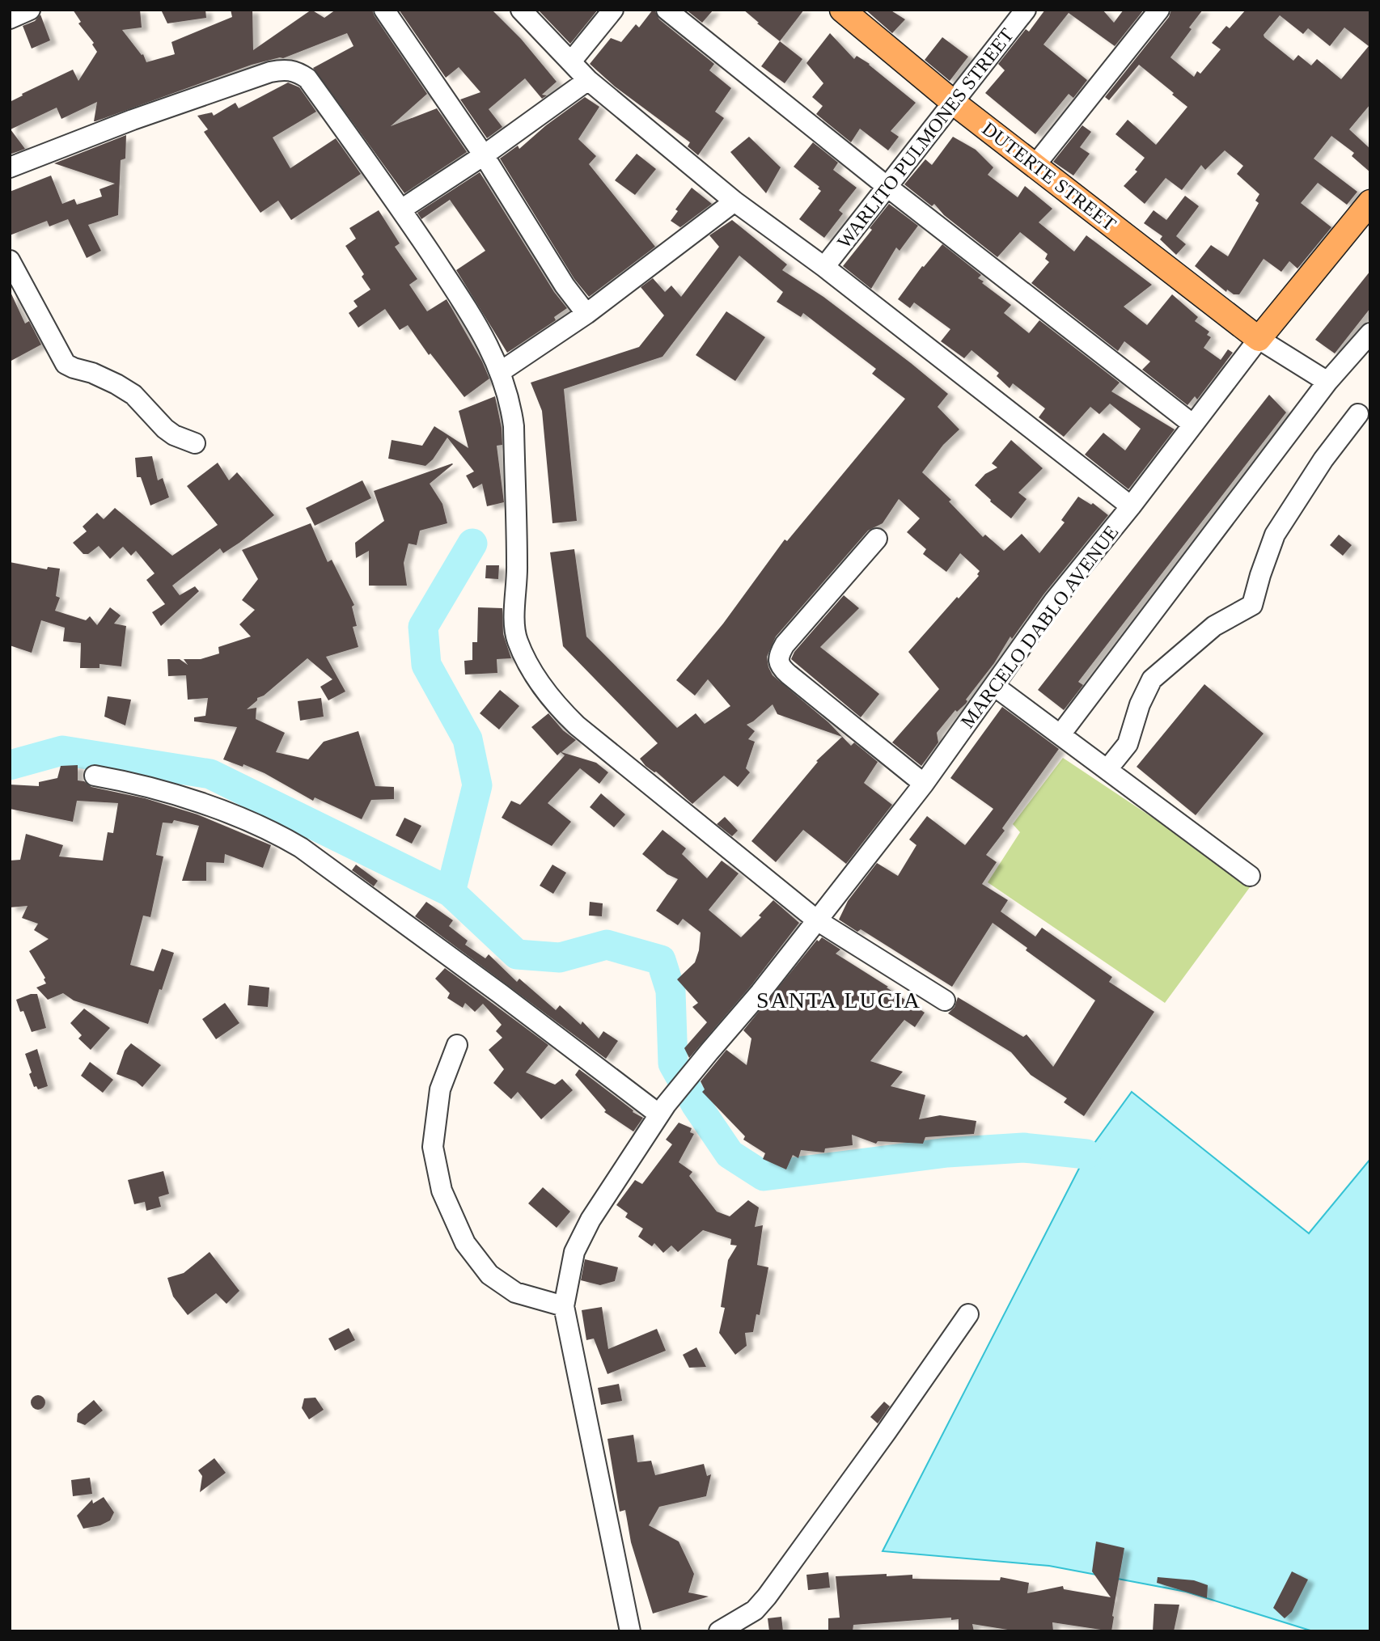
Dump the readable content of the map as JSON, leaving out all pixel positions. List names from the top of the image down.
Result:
{
  "streets": {
    "main road": ["DUTERTE STREET", "MARCELO DABLO AVENUE"],
    "street": ["WARLITO PULMONES STREET"]
  },
  "crossings": [
    ["WARLITO PULMONES STREET", "DUTERTE STREET"],
    ["DUTERTE STREET", "MARCELO DABLO AVENUE"]
  ],
  "districts": ["SANTA LUCIA"]
}
